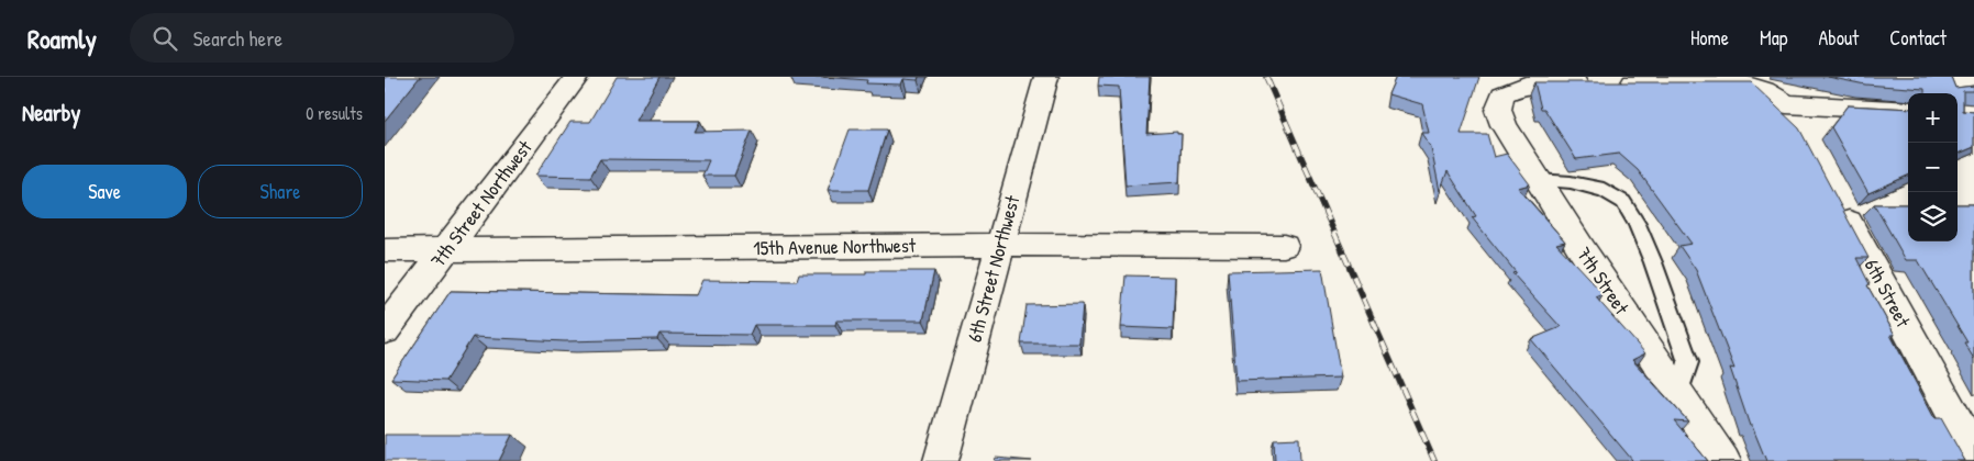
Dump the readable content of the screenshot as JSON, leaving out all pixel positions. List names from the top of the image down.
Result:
{
  "streets": {
    "street": [
      "7th Street Northwest",
      "15th Avenue Northwest",
      "6th Street Northwest",
      "7th Street",
      "6th Street"
    ]
  },
  "crossings": [
    ["7th Street Northwest", "15th Avenue Northwest"],
    ["15th Avenue Northwest", "6th Street Northwest"]
  ],
  "page": {
    "header": "Roamly",
    "search": "Search here",
    "nav": [
      "Home",
      "Map",
      "About",
      "Contact"
    ],
    "heading": ["Nearby", "0 results"],
    "map_buttons": ["+", "−"],
    "buttons": ["Save", "Share"]
  }
}
